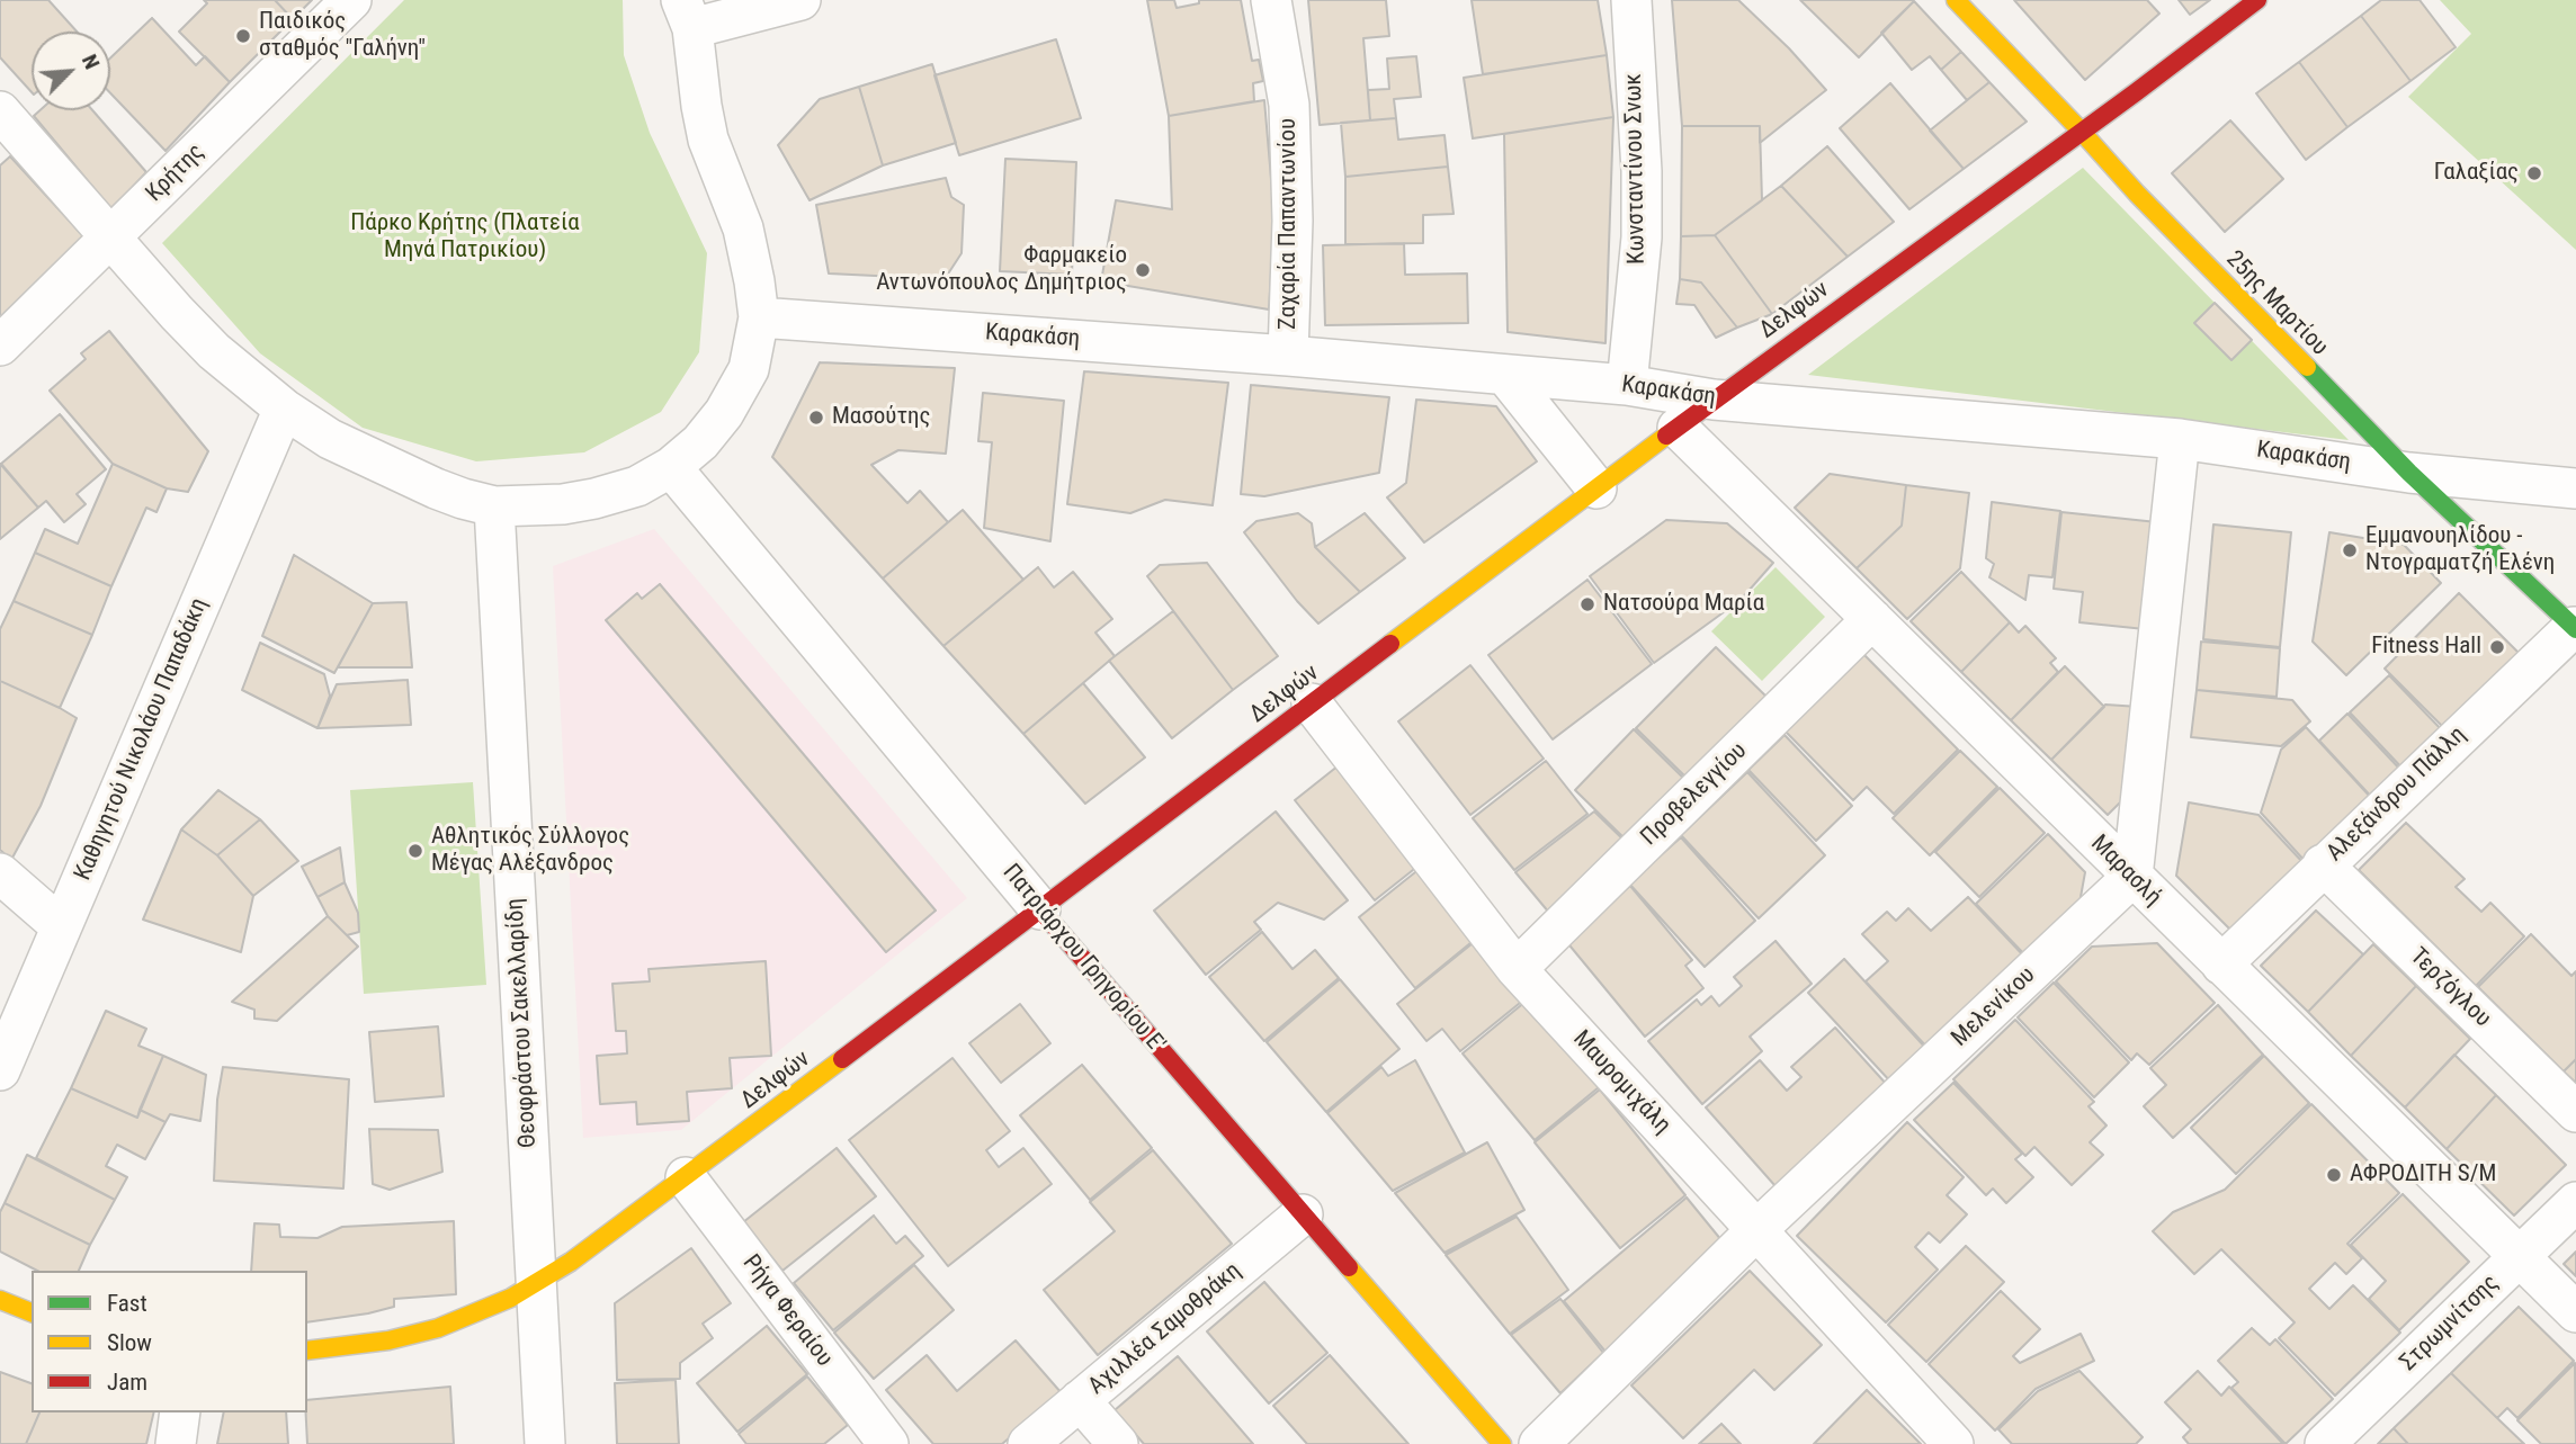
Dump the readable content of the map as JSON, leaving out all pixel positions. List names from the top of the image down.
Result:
{
  "streets": {
    "main road": ["25ης Μαρτίου", "Δελφών", "Πατριάρχου Γρηγορίου Ε'"],
    "street": [
      "Κωνσταντίνου Σνωκ",
      "Κρήτης",
      "Ζαχαρία Παπαντωνίου",
      "Καρακάση",
      "Καθηγητού Νικολάου Παπαδάκη",
      "Προβελεγγίου",
      "Αλεξάνδρου Πάλλη",
      "Μαρασλή",
      "Τερζόγλου",
      "Μελενίκου",
      "Θεοφράστου Σακελλαρίδη",
      "Μαυρομιχάλη",
      "Ρήγα Φεραίου",
      "Στρωμνίτσης",
      "Αχιλλέα Σαμοθράκη"
    ]
  },
  "crossings": [
    ["Κωνσταντίνου Σνωκ", "Καρακάση"],
    ["Ζαχαρία Παπαντωνίου", "Καρακάση"],
    ["25ης Μαρτίου", "Δελφών"],
    ["25ης Μαρτίου", "Καρακάση"],
    ["25ης Μαρτίου", "Αλεξάνδρου Πάλλη"],
    ["Δελφών", "Καρακάση"],
    ["Δελφών", "Μαρασλή"],
    ["Δελφών", "Πατριάρχου Γρηγορίου Ε'"],
    ["Δελφών", "Θεοφράστου Σακελλαρίδη"],
    ["Δελφών", "Μαυρομιχάλη"],
    ["Δελφών", "Ρήγα Φεραίου"],
    ["Προβελεγγίου", "Μαρασλή"],
    ["Προβελεγγίου", "Μαυρομιχάλη"],
    ["Αλεξάνδρου Πάλλη", "Μαρασλή"],
    ["Αλεξάνδρου Πάλλη", "Τερζόγλου"],
    ["Μαρασλή", "Μελενίκου"],
    ["Μαρασλή", "Στρωμνίτσης"],
    ["Πατριάρχου Γρηγορίου Ε'", "Αχιλλέα Σαμοθράκη"],
    ["Μελενίκου", "Μαυρομιχάλη"]
  ],
  "parks": ["Πάρκο Κρήτης (Πλατεία Μηνά Πατρικίου)"],
  "places": [
    "Παιδικός σταθμός \"Γαλήνη\"",
    "Γαλαξίας",
    "Φαρμακείο Αντωνόπουλος Δημήτριος",
    "Μασούτης",
    "Εμμανουηλίδου - Ντογραματζή Ελένη",
    "Νατσούρα Μαρία",
    "Fitness Hall",
    "Αθλητικός Σύλλογος Μέγας Αλέξανδρος",
    "ΑΦΡΟΔΙΤΗ S/M"
  ],
  "legend": ["Fast", "Slow", "Jam"],
  "north": "top right"
}
